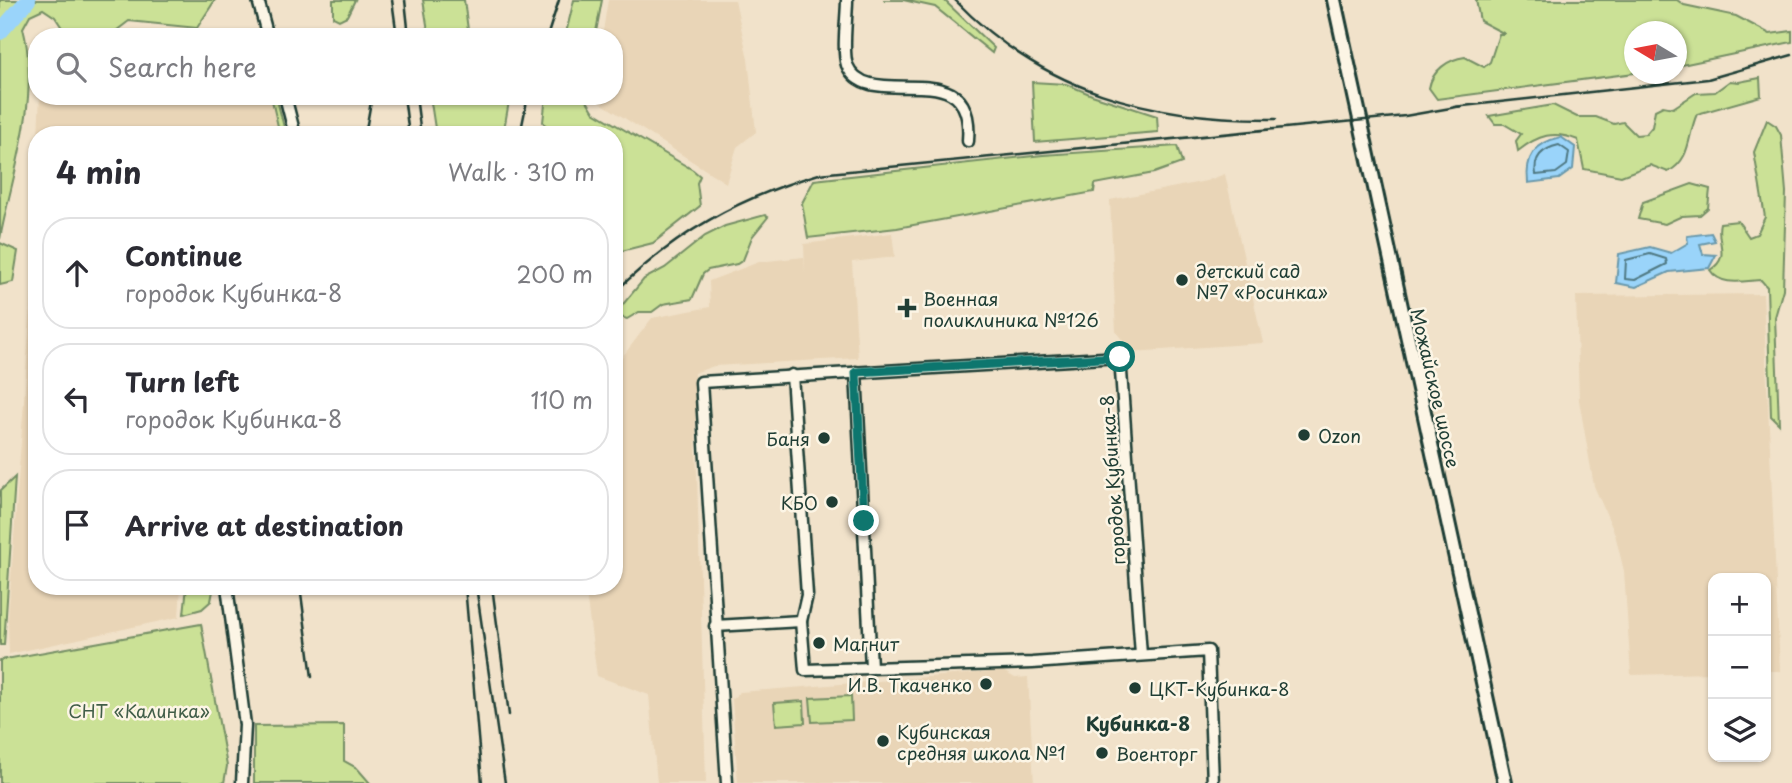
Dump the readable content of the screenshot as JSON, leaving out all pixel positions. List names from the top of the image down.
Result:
{
  "streets": {
    "main road": ["Можайское шоссе"],
    "street": ["городок Кубинка-8"]
  },
  "districts": ["Кубинка-8"],
  "parks": ["СНТ «Калинка»"],
  "places": {
    "other": [
      "детский сад №7 «Росинка»",
      "Ozon",
      "Баня",
      "КБО",
      "Магнит",
      "И.В. Ткаченко",
      "ЦКТ-Кубинка-8",
      "Кубинская средняя школа №1",
      "Военторг"
    ],
    "health": ["Военная поликлиника №126"]
  },
  "north": "left",
  "page": {
    "search": "Search here",
    "heading": ["4 min", "Walk · 310 m"],
    "list": [
      ["Continue", "городок Кубинка-8", "200 m"],
      ["Turn left", "городок Кубинка-8", "110 m"],
      "Arrive at destination"
    ],
    "map_buttons": ["+", "−"]
  }
}
